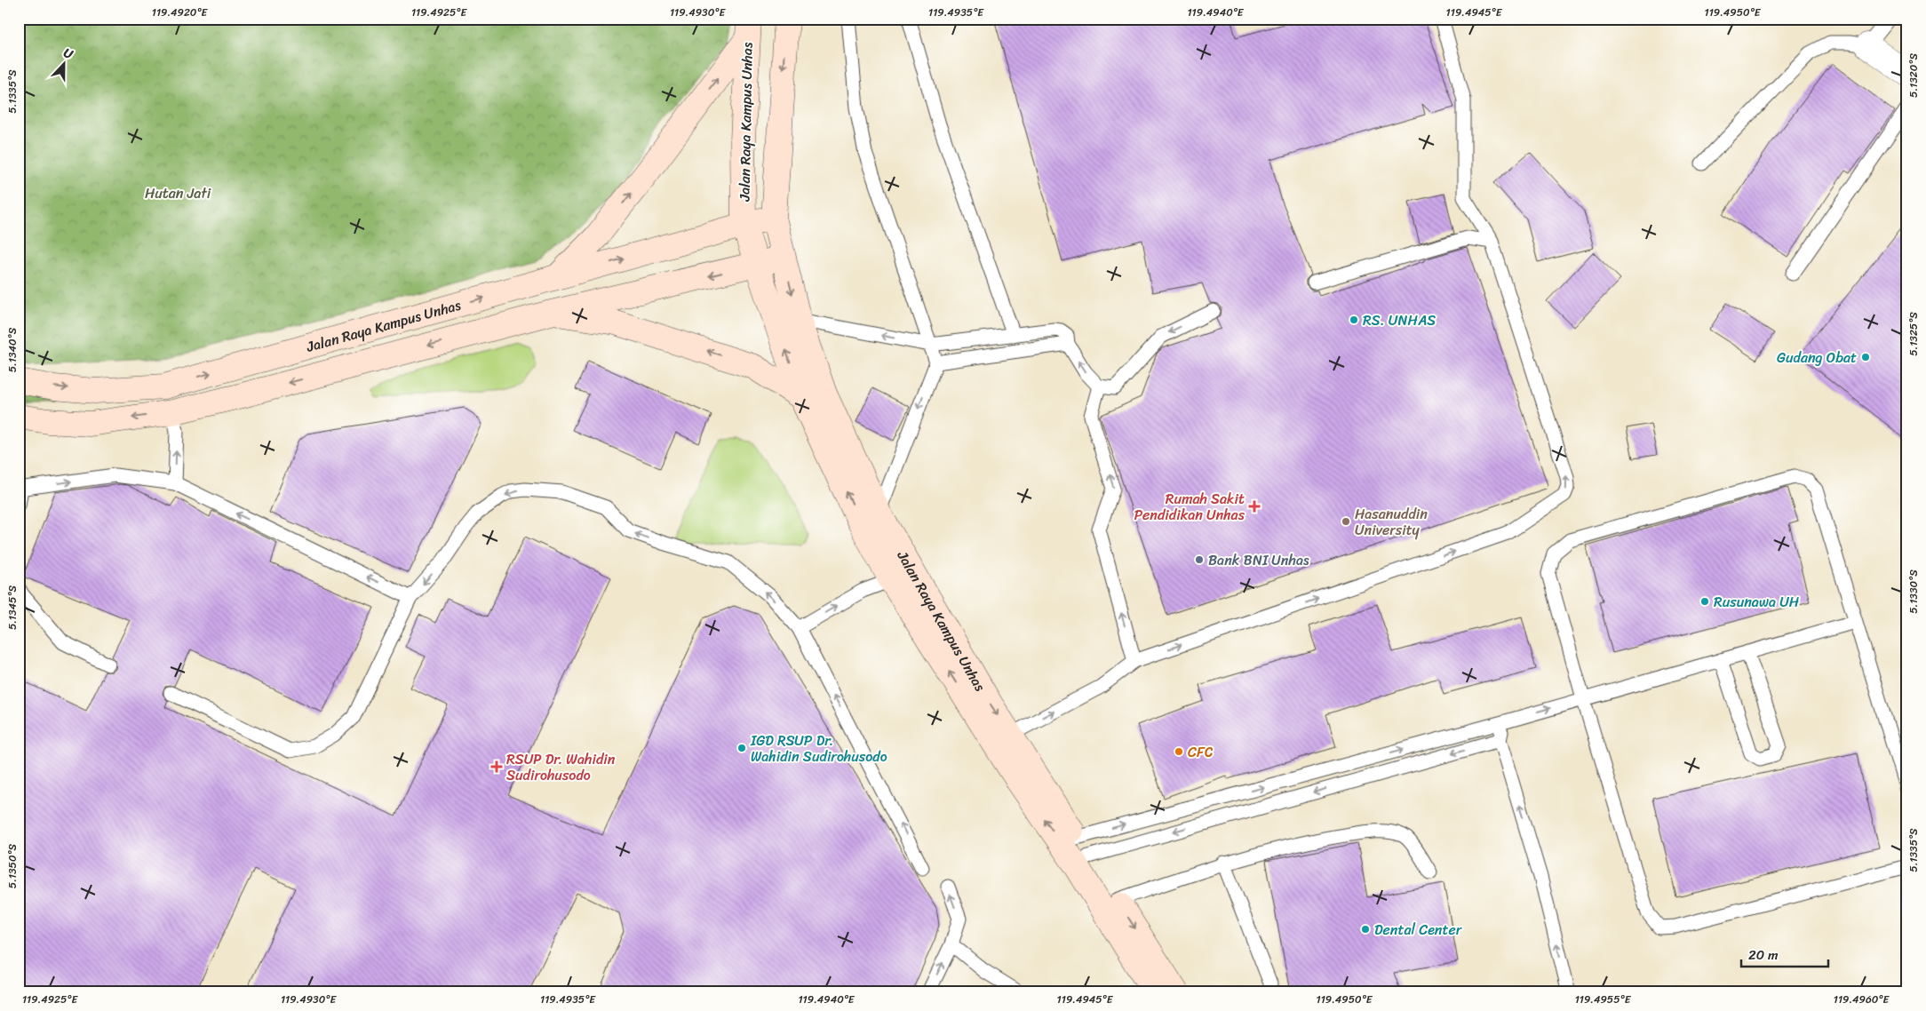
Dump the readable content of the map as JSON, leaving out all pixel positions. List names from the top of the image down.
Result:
{
  "streets": {
    "street": ["Jalan Raya Kampus Unhas"]
  },
  "parks": ["Hutan Jati"],
  "places": {
    "other": [
      "RS. UNHAS",
      "Gudang Obat",
      "Hasanuddin University",
      "Bank BNI Unhas",
      "Rusunawa UH",
      "IGD RSUP Dr. Wahidin Sudirohusodo",
      "CFC",
      "Dental Center"
    ],
    "health": ["Rumah Sakit Pendidikan Unhas", "RSUP Dr. Wahidin Sudirohusodo"]
  },
  "scale_bar": "20 m",
  "north": "top",
  "coordinates": [
    "119.4920°E",
    "119.4925°E",
    "119.4930°E",
    "119.4935°E",
    "119.4940°E",
    "119.4945°E",
    "119.4950°E",
    "5.1320°S",
    "5.1335°S",
    "5.1325°S",
    "5.1340°S",
    "5.1330°S",
    "5.1345°S",
    "5.1350°S",
    "119.4955°E",
    "119.4960°E"
  ]
}
